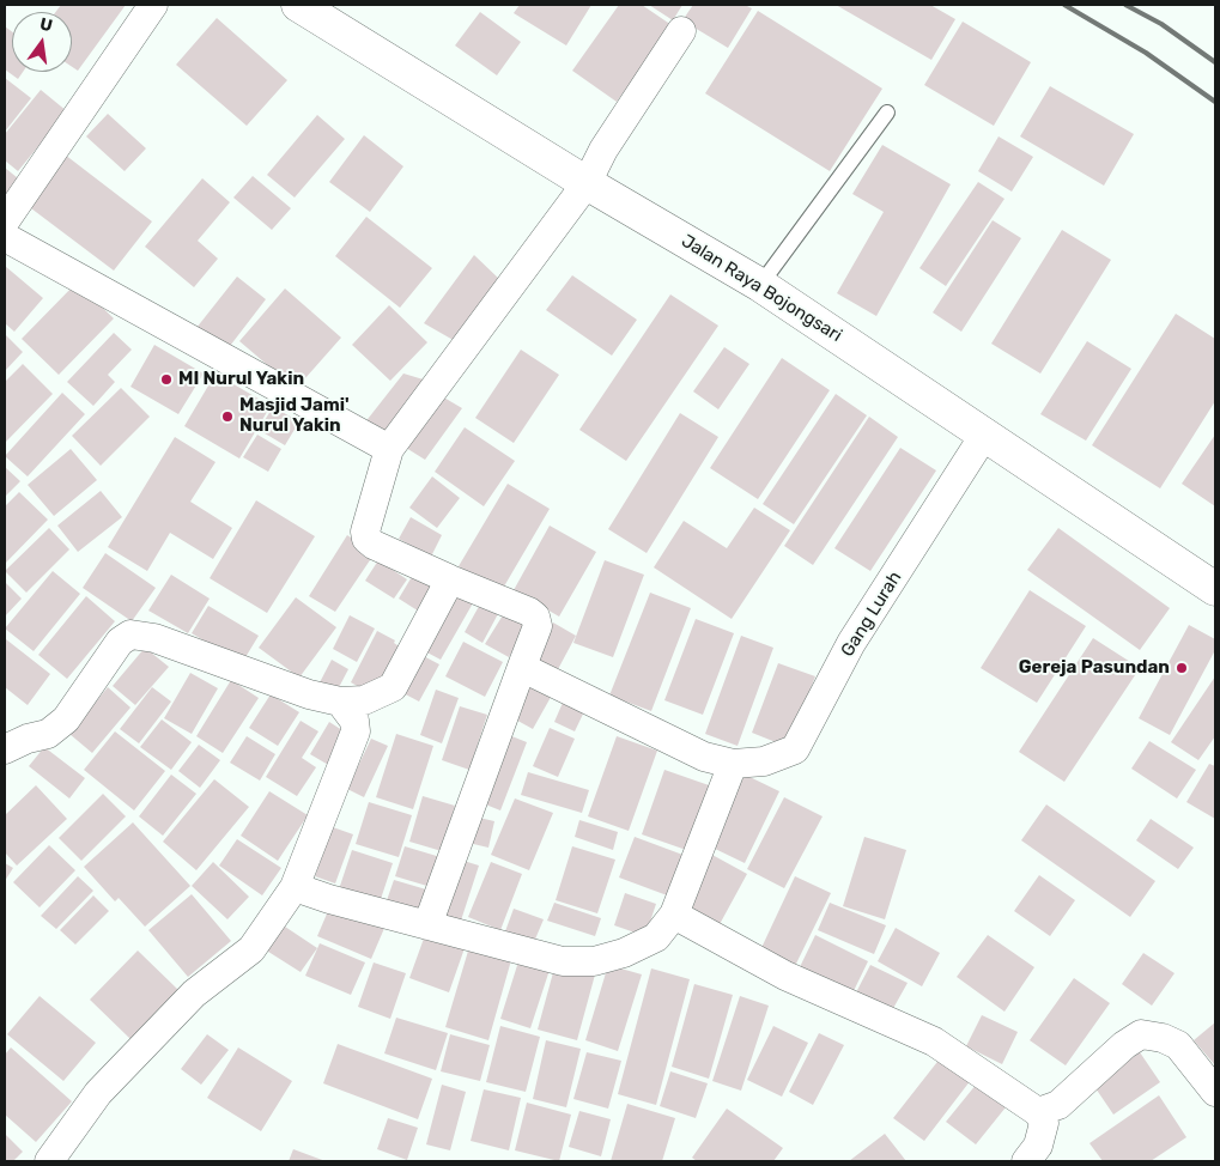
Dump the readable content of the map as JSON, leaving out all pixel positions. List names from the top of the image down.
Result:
{
  "streets": {
    "street": ["Jalan Raya Bojongsari", "Gang Lurah"]
  },
  "crossings": [
    ["Jalan Raya Bojongsari", "Gang Lurah"]
  ],
  "places": ["MI Nurul Yakin", "Masjid Jami' Nurul Yakin", "Gereja Pasundan"],
  "north": "top"
}
